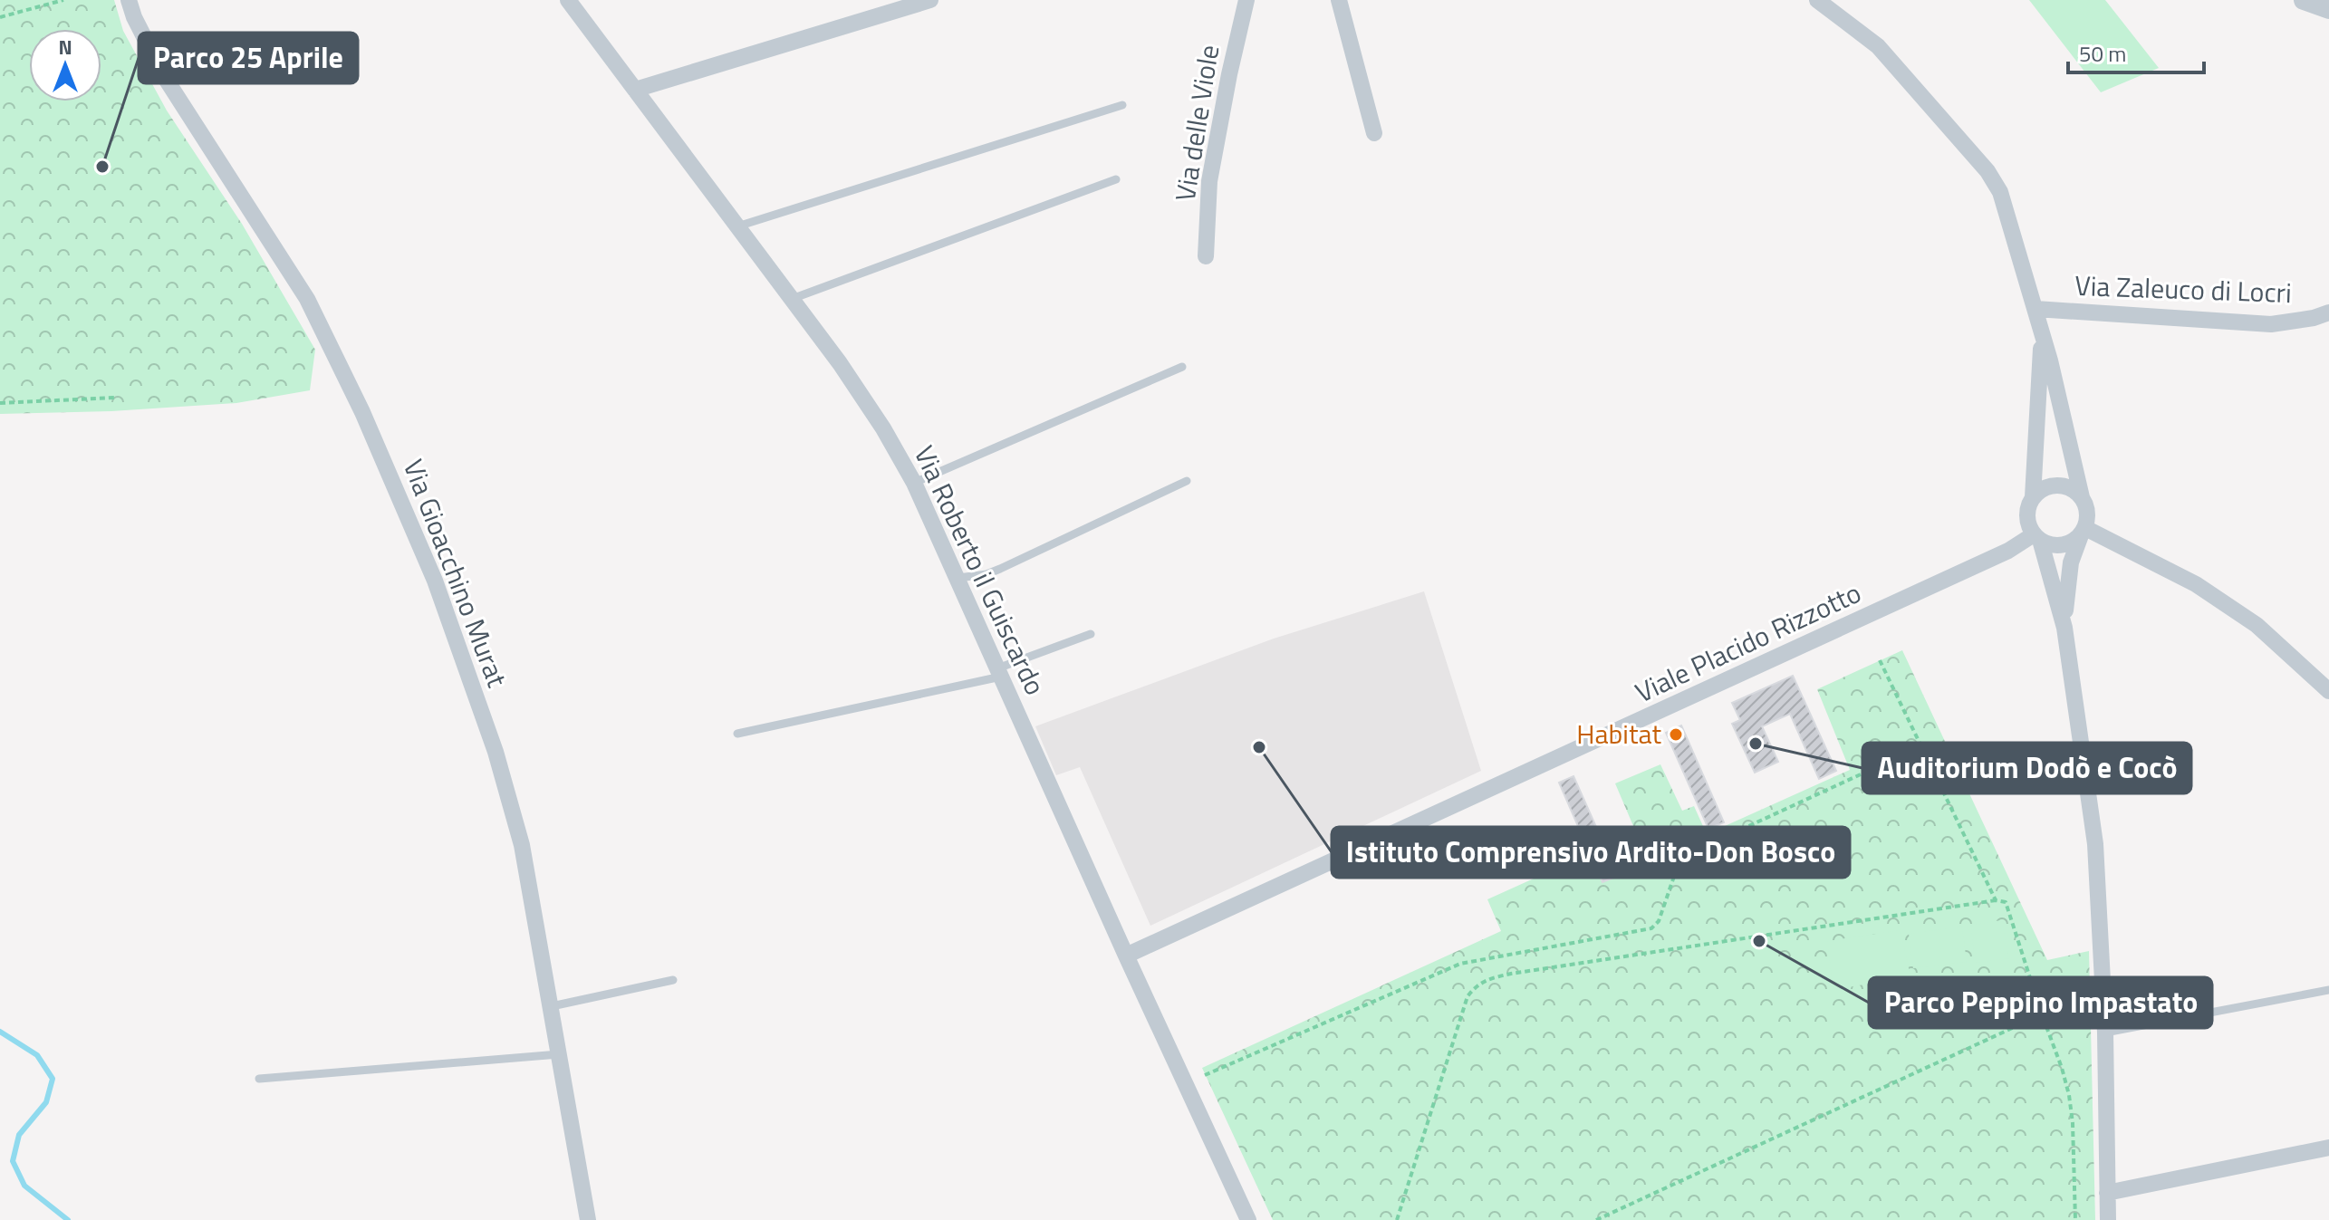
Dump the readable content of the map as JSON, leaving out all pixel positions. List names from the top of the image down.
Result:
{
  "streets": {
    "street": [
      "Via delle Viole",
      "Via Zaleuco di Locri",
      "Via Roberto il Guiscardo",
      "Via Gioacchino Murat",
      "Viale Placido Rizzotto"
    ]
  },
  "crossings": [
    ["Via Roberto il Guiscardo", "Viale Placido Rizzotto"]
  ],
  "places": [
    "Parco 25 Aprile",
    "Habitat",
    "Auditorium Dodò e Cocò",
    "Istituto Comprensivo Ardito-Don Bosco",
    "Parco Peppino Impastato"
  ],
  "scale_bar": "50 m",
  "north": "top"
}
